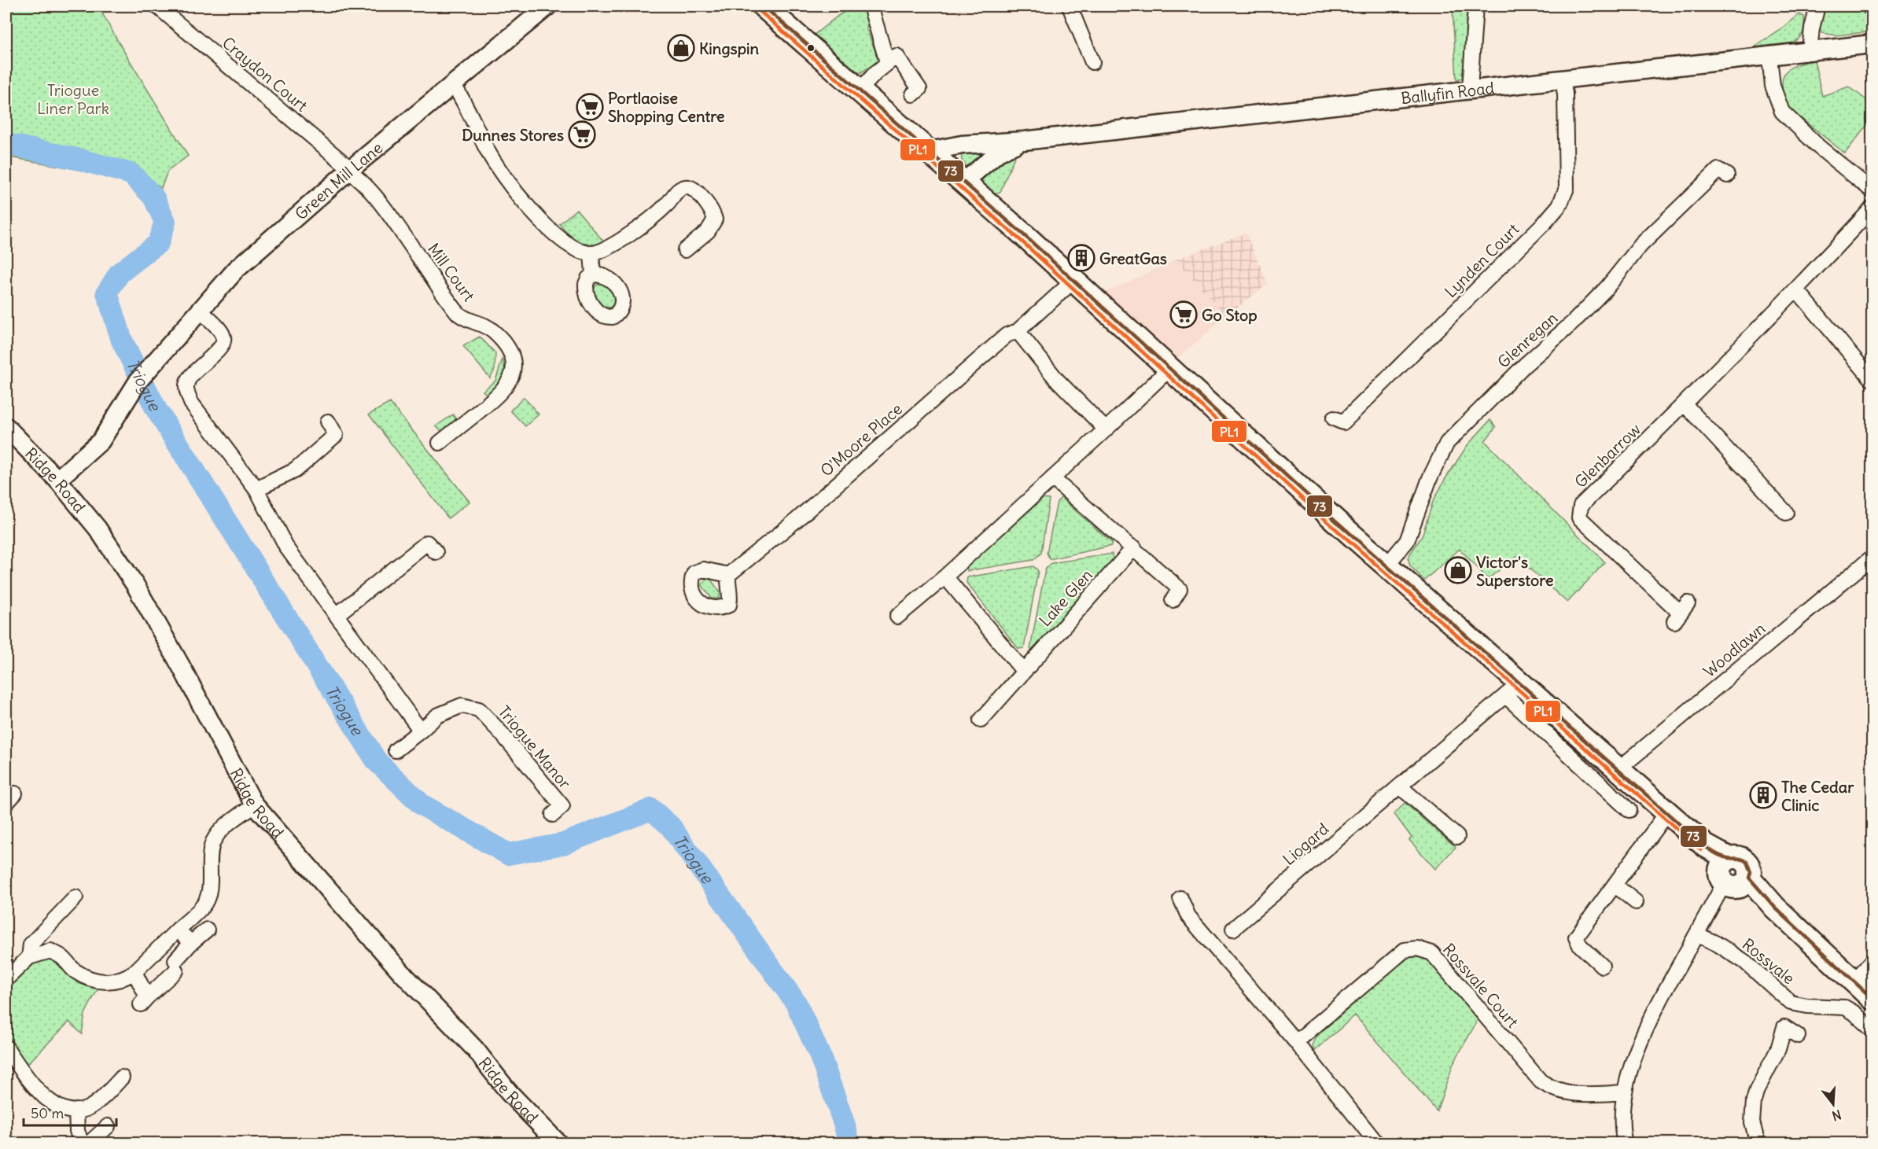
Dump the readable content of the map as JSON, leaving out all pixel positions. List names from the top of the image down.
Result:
{
  "streets": {
    "street": [
      "Craydon Court",
      "Ballyfin Road",
      "Green Mill Lane",
      "Lynden Court",
      "Mill Court",
      "Glenregan",
      "O'Moore Place",
      "Glenbarrow",
      "Ridge Road",
      "Lake Glen",
      "Woodlawn",
      "Triogue Manor",
      "Liogard",
      "Rossvale",
      "Rossvale Court"
    ]
  },
  "crossings": [
    ["Craydon Court", "Green Mill Lane"],
    ["Craydon Court", "Mill Court"],
    ["Ballyfin Road", "Lynden Court"],
    ["Green Mill Lane", "Mill Court"],
    ["Green Mill Lane", "Ridge Road"]
  ],
  "water": ["Triogue"],
  "parks": ["Triogue Liner Park"],
  "places": {
    "shop": ["Kingspin", "Victor's Superstore"],
    "supermarket": ["Portlaoise Shopping Centre", "Dunnes Stores", "Go Stop"],
    "building": ["GreatGas", "The Cedar Clinic"]
  },
  "lines": ["transit line 73", "transit line PL1"],
  "scale_bar": "50 m",
  "north": "bottom"
}
